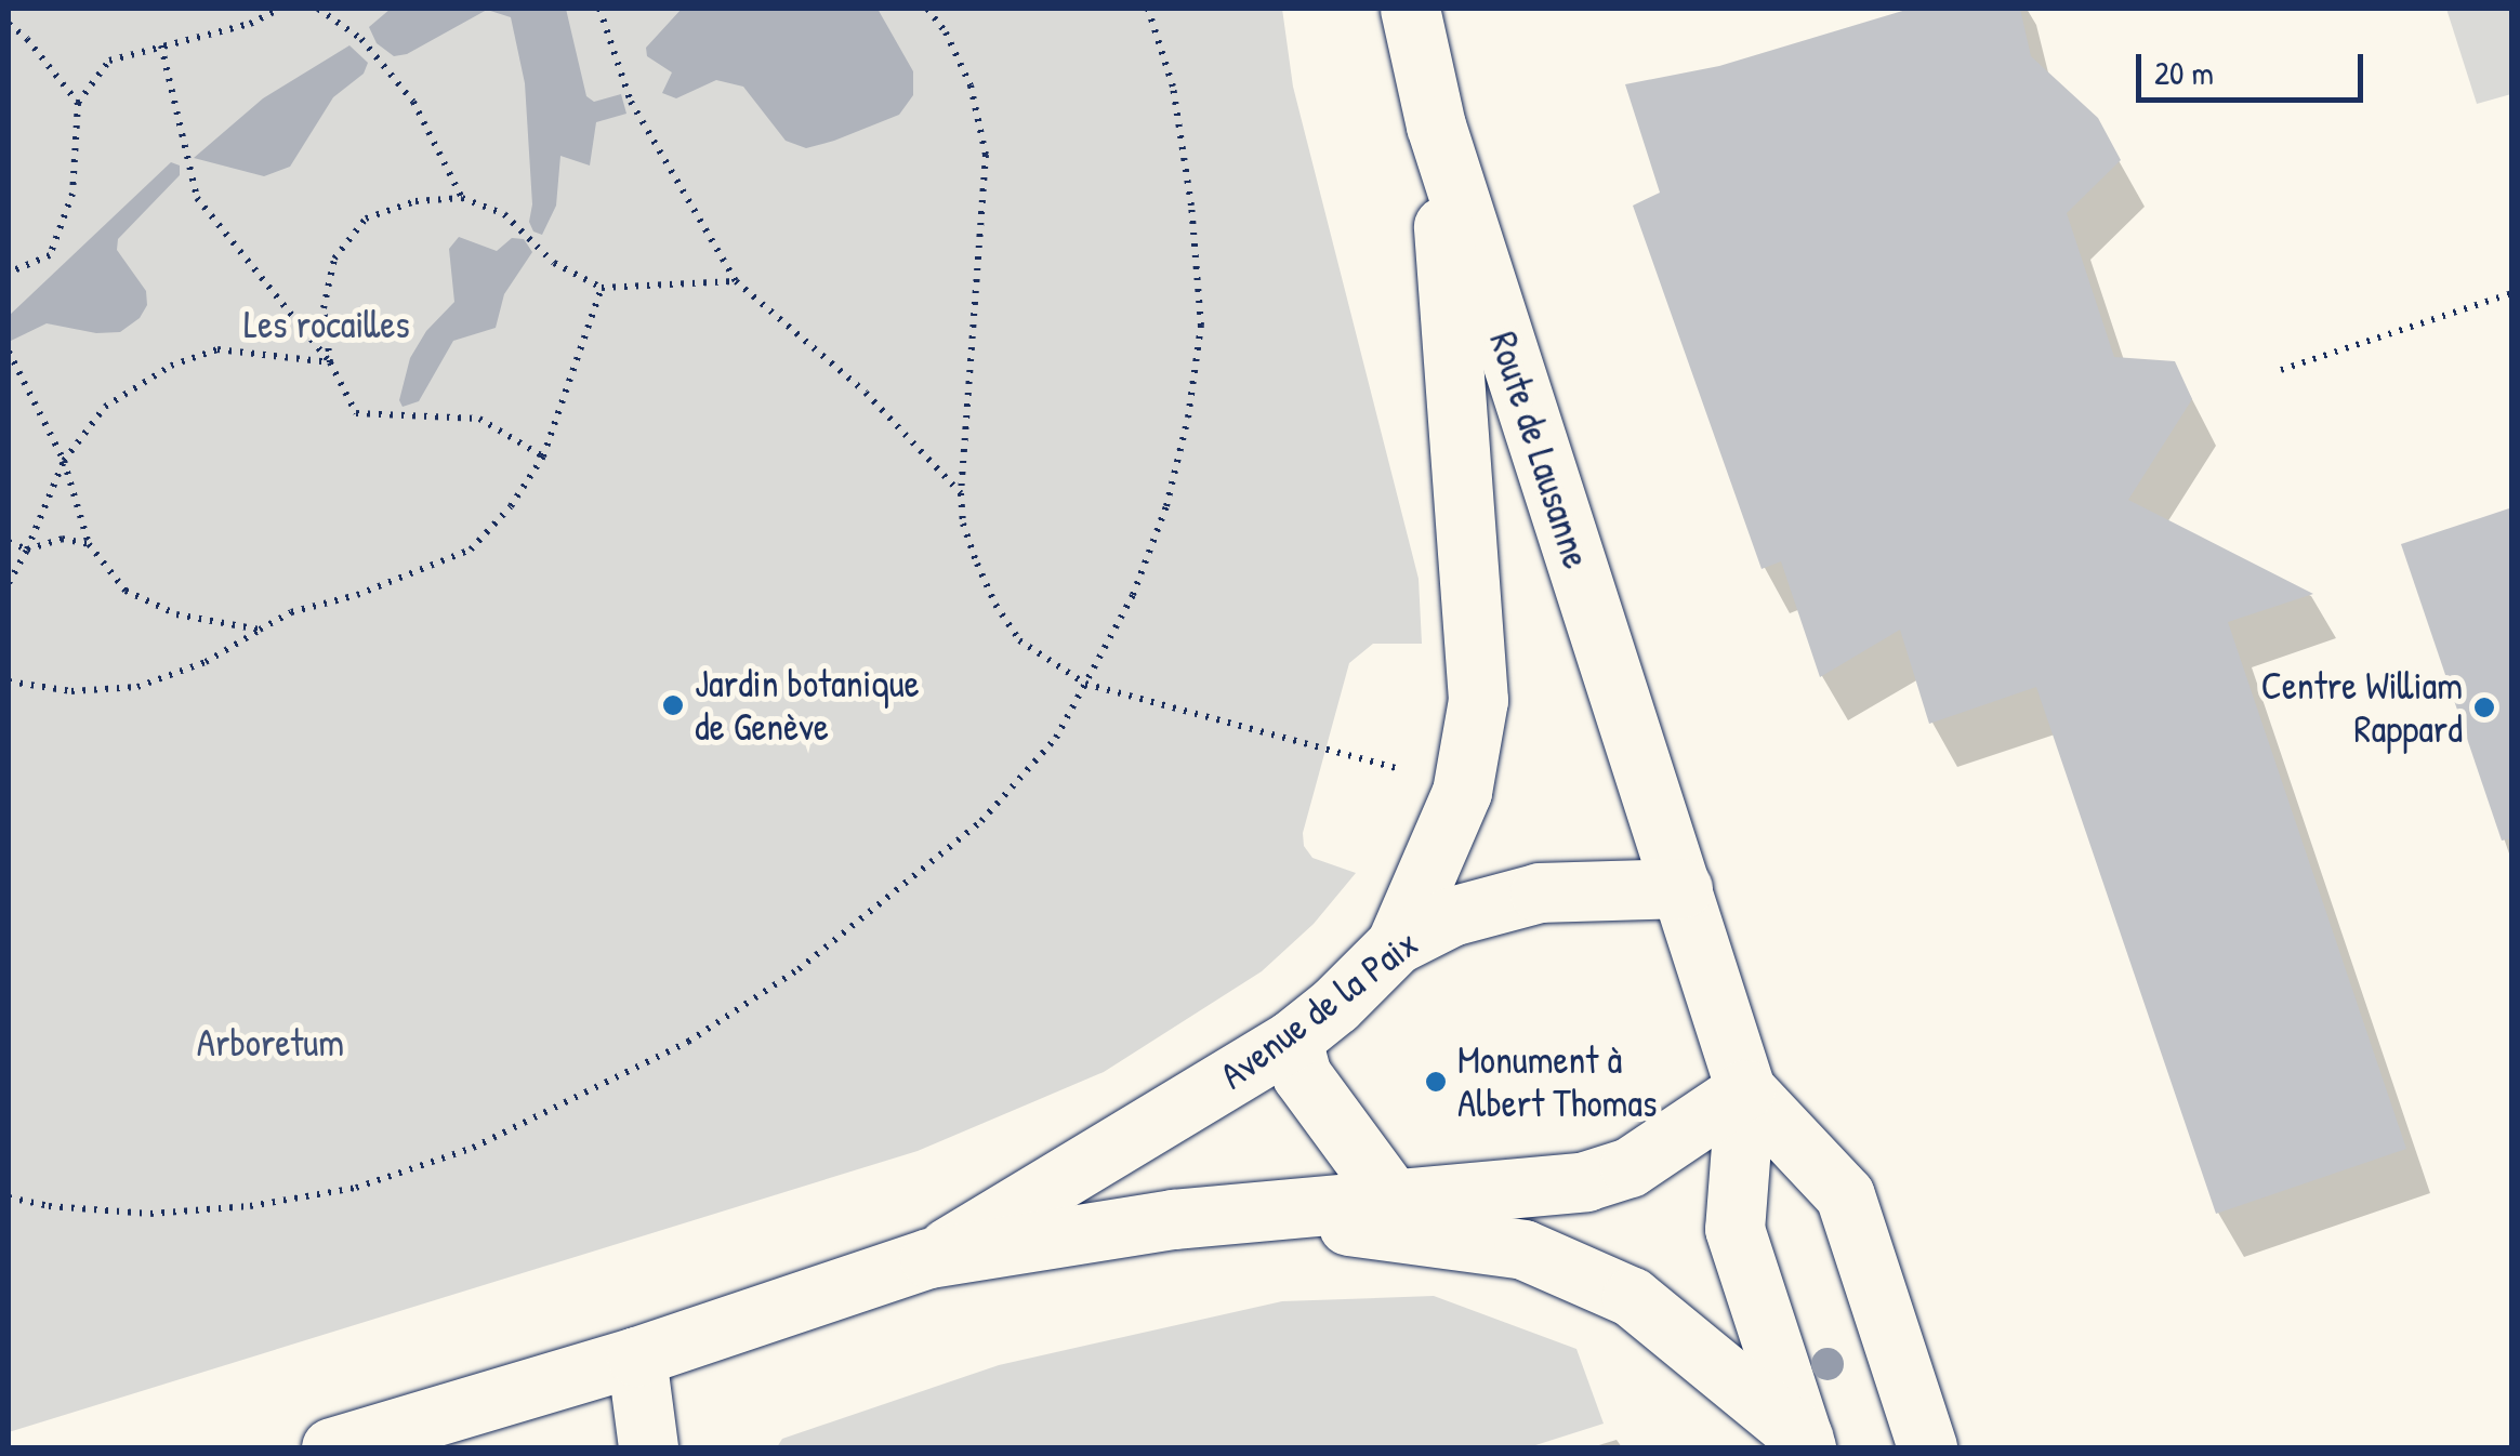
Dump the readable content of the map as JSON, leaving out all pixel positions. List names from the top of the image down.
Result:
{
  "streets": {
    "main road": ["Route de Lausanne", "Avenue de la Paix"]
  },
  "crossings": [
    ["Route de Lausanne", "Avenue de la Paix"]
  ],
  "parks": ["Les rocailles", "Arboretum"],
  "places": ["Jardin botanique de Genève", "Centre William Rappard", "Monument à Albert Thomas"],
  "scale_bar": "20 m"
}
